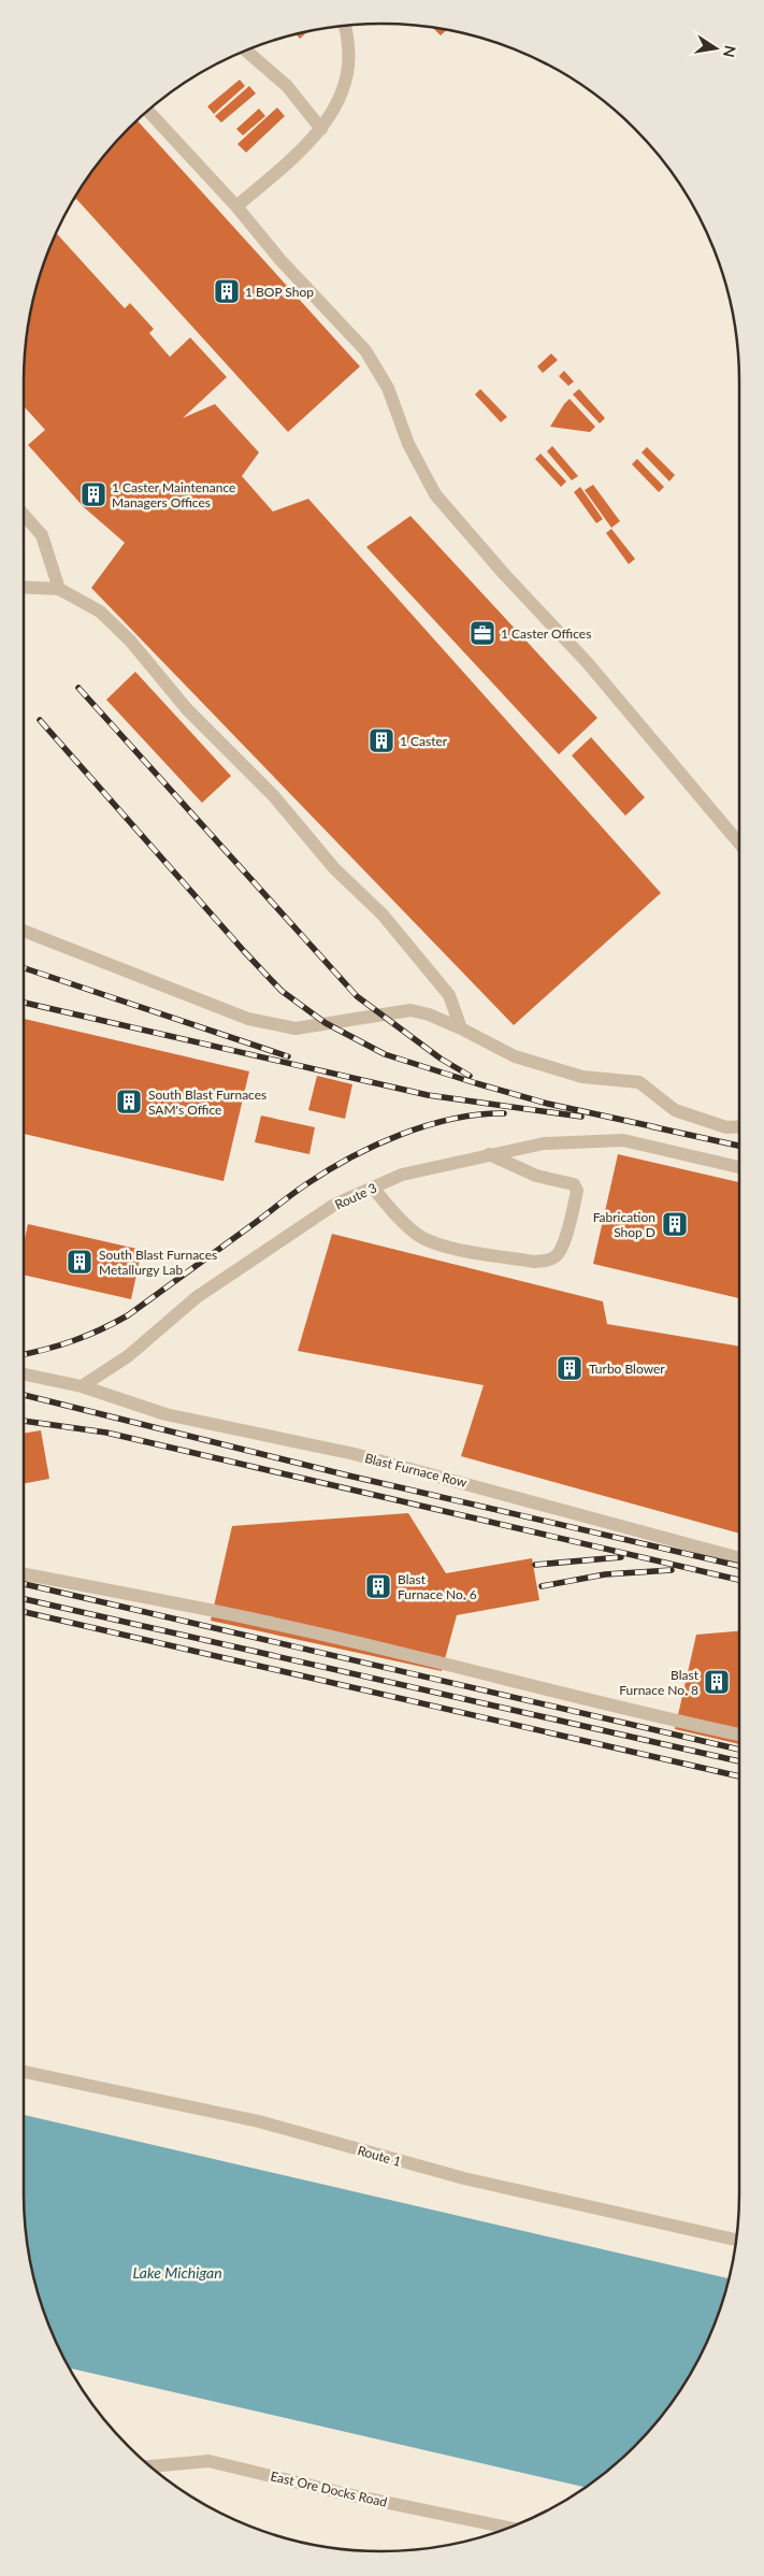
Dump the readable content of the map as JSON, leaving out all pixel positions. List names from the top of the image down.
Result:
{
  "streets": {
    "street": [
      "Route 3",
      "Blast Furnace Row",
      "Route 1",
      "East Ore Docks Road"
    ]
  },
  "crossings": [
    ["Route 3", "Blast Furnace Row"]
  ],
  "water": ["Lake Michigan"],
  "places": {
    "building": [
      "1 BOP Shop",
      "1 Caster Maintenance Managers Offices",
      "1 Caster",
      "South Blast Furnaces SAM's Office",
      "Fabrication Shop D",
      "South Blast Furnaces Metallurgy Lab",
      "Turbo Blower",
      "Blast Furnace No. 6",
      "Blast Furnace No. 8"
    ],
    "office": ["1 Caster Offices"]
  },
  "north": "right"
}
